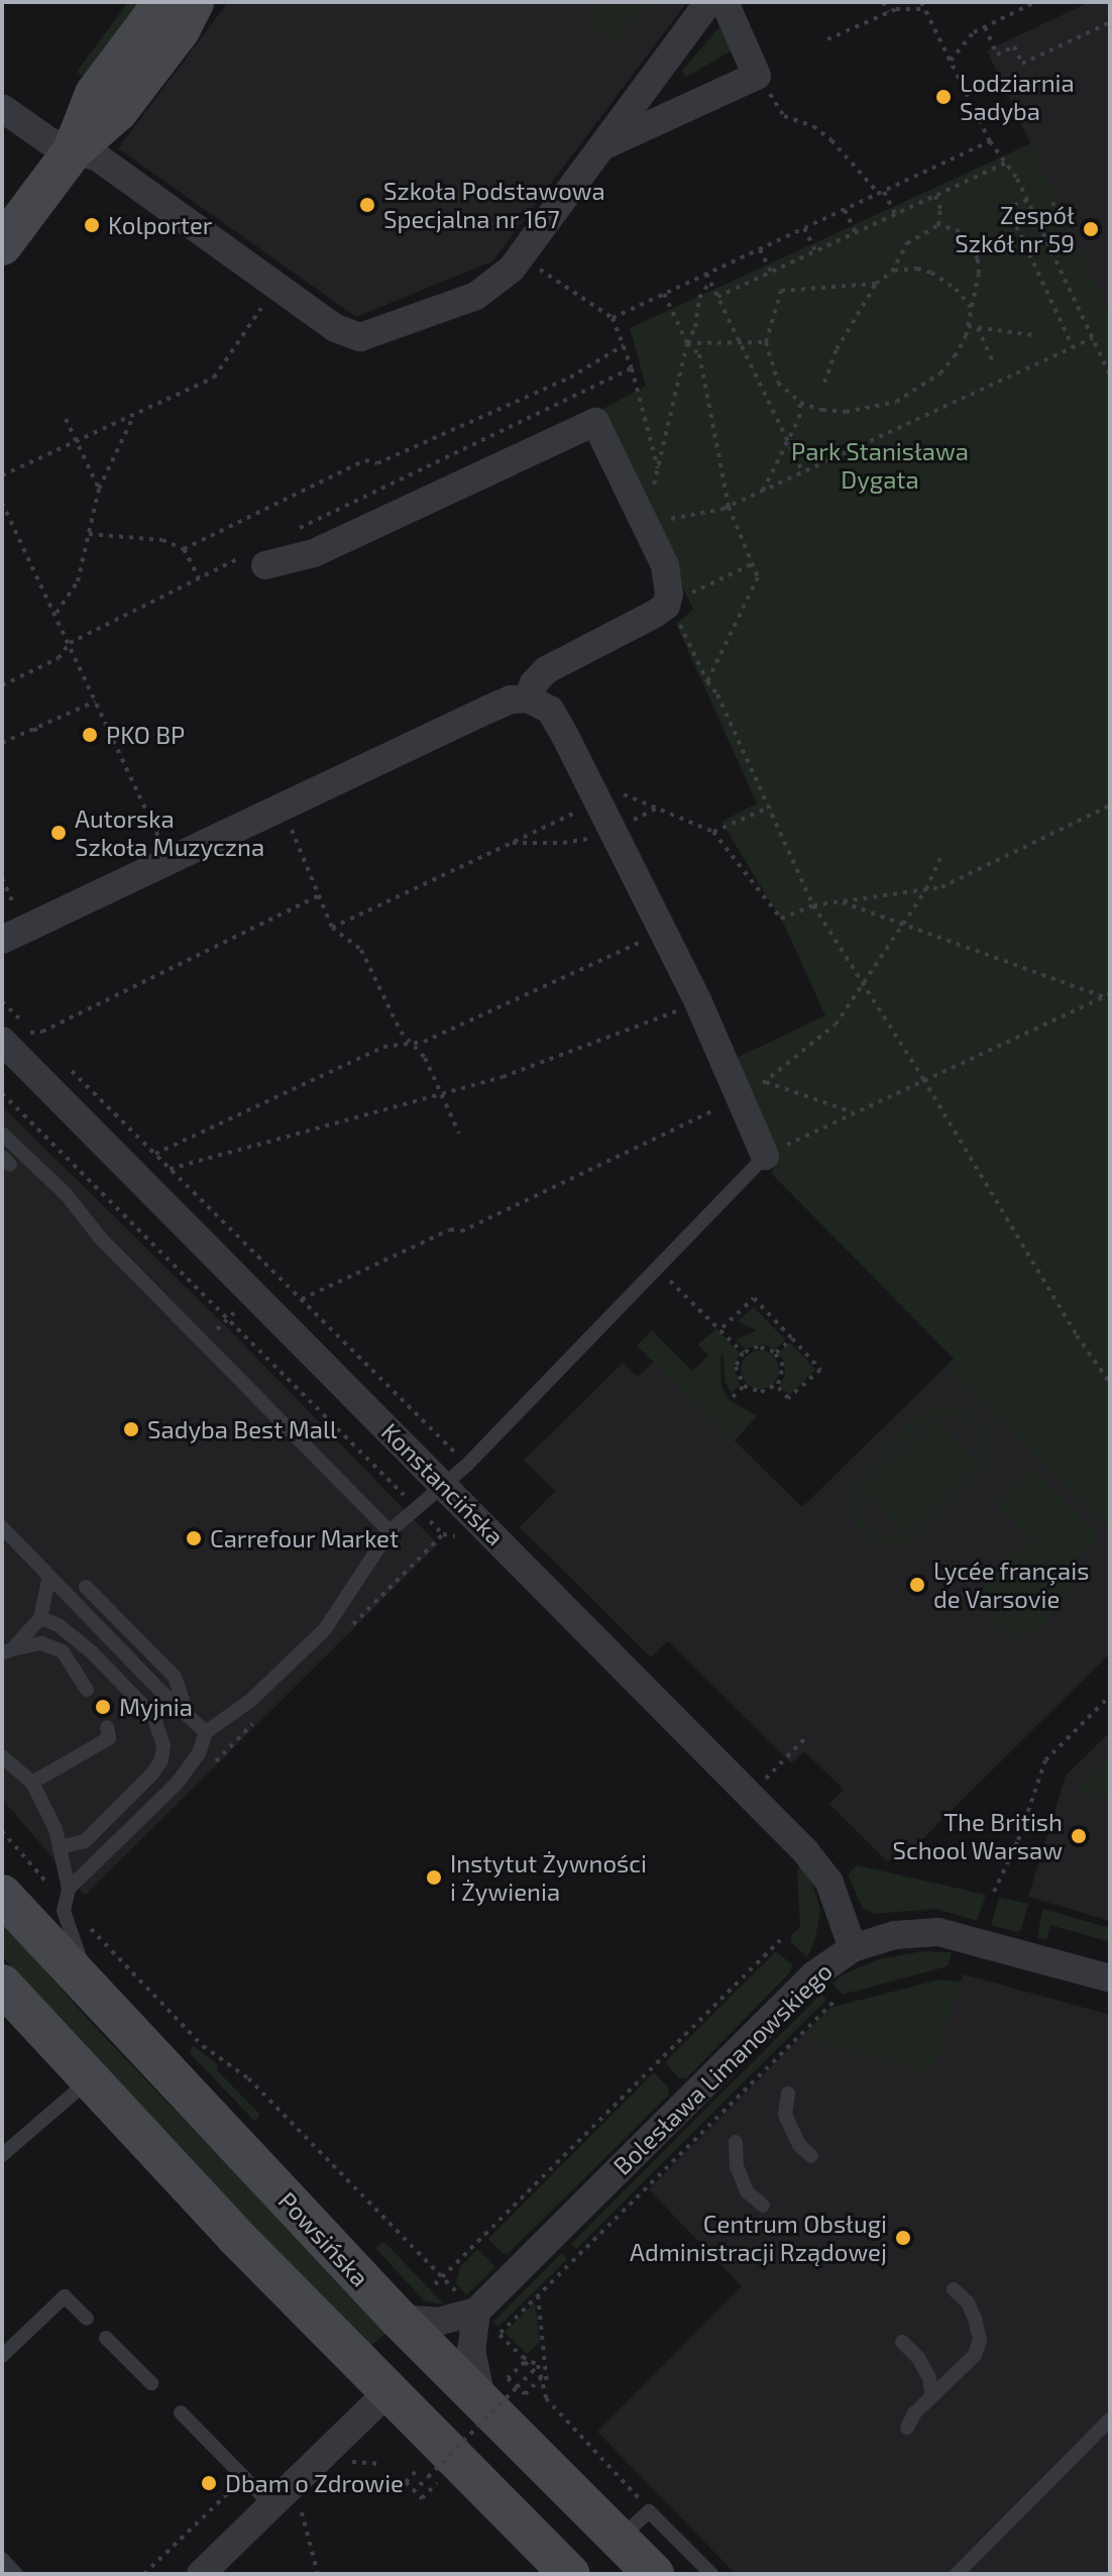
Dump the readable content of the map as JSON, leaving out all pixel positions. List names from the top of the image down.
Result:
{
  "streets": {
    "main road": ["Powsińska"],
    "street": ["Konstancińska", "Bolesława Limanowskiego"]
  },
  "crossings": [
    ["Konstancińska", "Bolesława Limanowskiego"]
  ],
  "parks": ["Park Stanisława Dygata"],
  "places": [
    "Lodziarnia Sadyba",
    "Szkoła Podstawowa Specjalna nr 167",
    "Kolporter",
    "Zespół Szkół nr 59",
    "PKO BP",
    "Autorska Szkoła Muzyczna",
    "Sadyba Best Mall",
    "Carrefour Market",
    "Lycée français de Varsovie",
    "Myjnia",
    "The British School Warsaw",
    "Instytut Żywności i Żywienia",
    "Centrum Obsługi Administracji Rządowej",
    "Dbam o Zdrowie"
  ]
}
